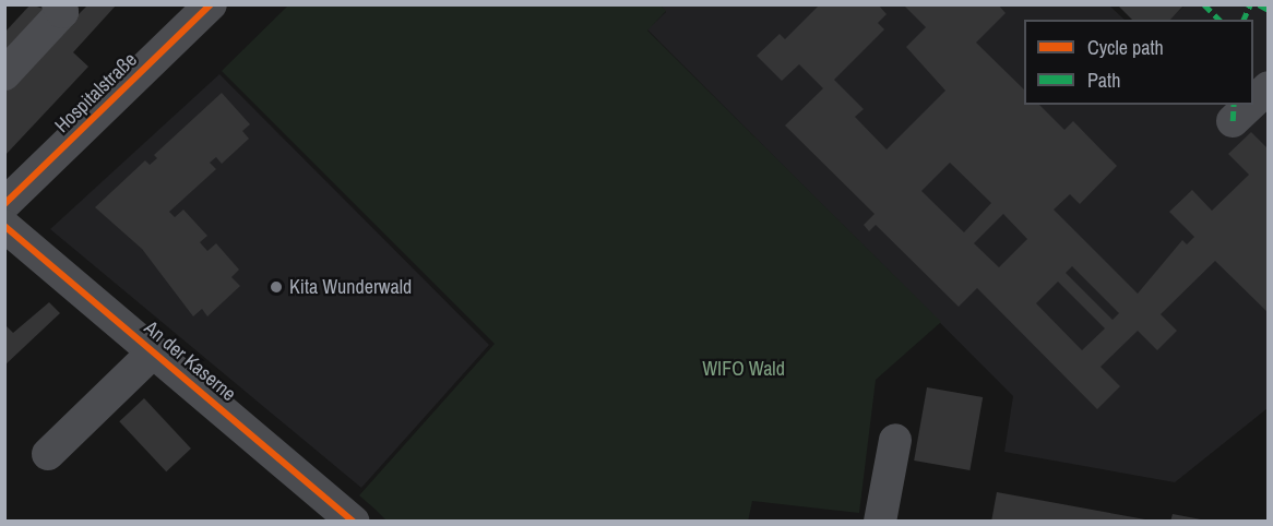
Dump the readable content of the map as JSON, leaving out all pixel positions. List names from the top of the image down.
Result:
{
  "streets": {
    "street": ["Hospitalstraße", "An der Kaserne"]
  },
  "parks": ["WIFO Wald"],
  "places": ["Kita Wunderwald"],
  "legend": ["Cycle path", "Path"]
}
